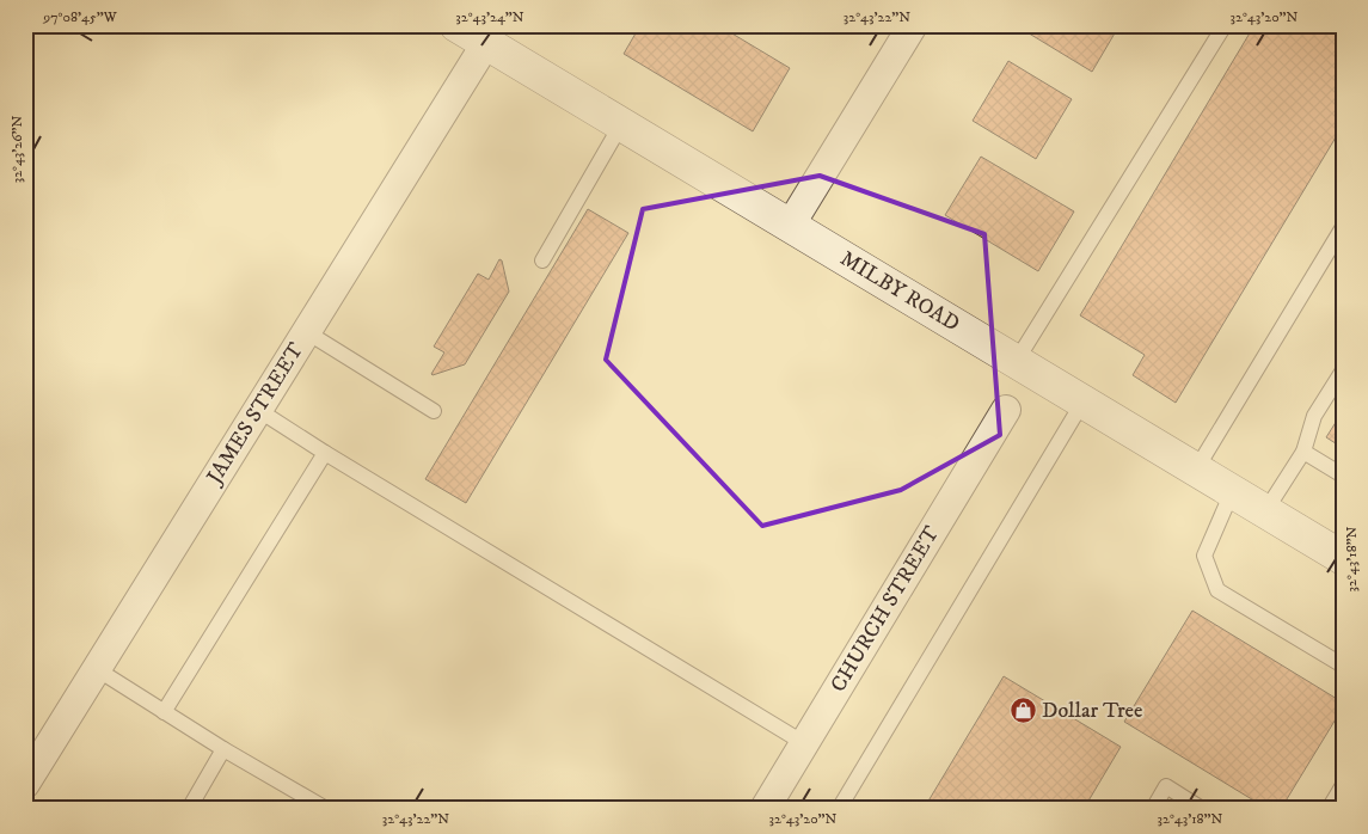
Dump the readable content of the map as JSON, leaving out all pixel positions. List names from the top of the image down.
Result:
{
  "streets": {
    "street": ["MILBY ROAD", "JAMES STREET", "CHURCH STREET"]
  },
  "crossings": [
    ["MILBY ROAD", "JAMES STREET"]
  ],
  "places": {
    "shop": ["Dollar Tree"]
  },
  "coordinates": [
    "97°08'45\"W",
    "32°43'24\"N",
    "32°43'22\"N",
    "32°43'20\"N",
    "32°43'26\"N",
    "32°43'18\"N"
  ]
}
